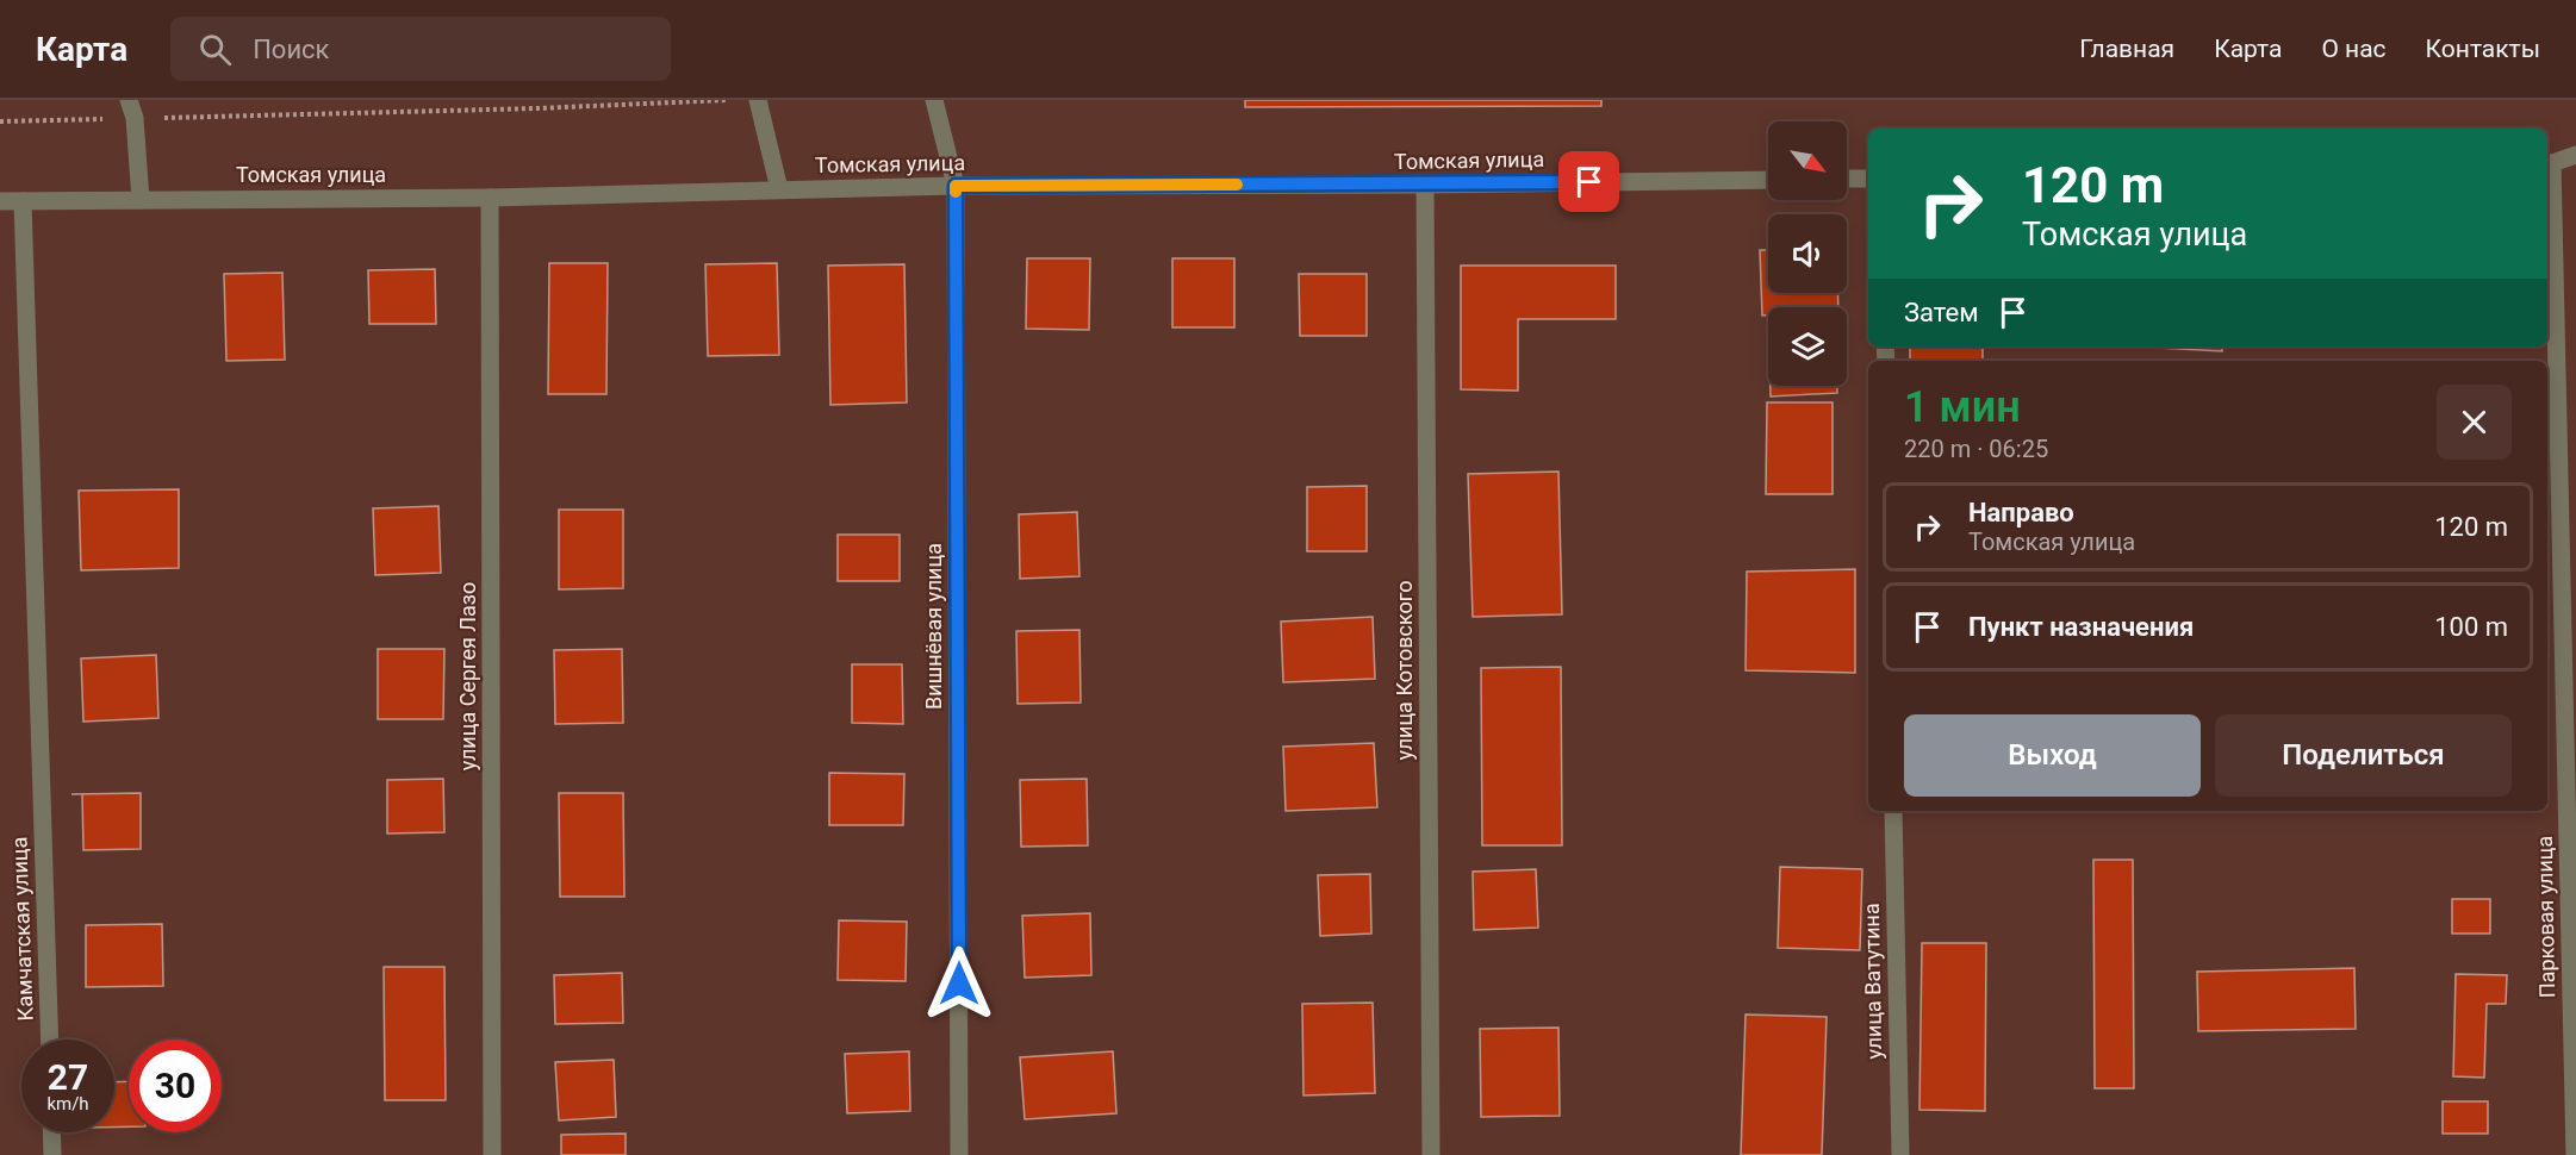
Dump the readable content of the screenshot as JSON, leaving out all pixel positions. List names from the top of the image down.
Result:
{
  "streets": {
    "street": [
      "Томская улица",
      "Вишнёвая улица",
      "улица Котовского",
      "улица Сергея Лазо",
      "Парковая улица",
      "Камчатская улица",
      "улица Ватутина"
    ]
  },
  "crossings": [
    ["Томская улица", "Вишнёвая улица"],
    ["Томская улица", "улица Котовского"],
    ["Томская улица", "улица Сергея Лазо"],
    ["Томская улица", "Камчатская улица"]
  ],
  "north": "bottom right",
  "page": {
    "header": "Карта",
    "search": "Поиск",
    "nav": [
      "Главная",
      "Карта",
      "О нас",
      "Контакты"
    ],
    "turn": ["120 m", "Томская улица"],
    "then": "Затем",
    "heading": ["1 мин", "220 m · 06:25"],
    "list": [
      {
        "name": "Направо",
        "note": "Томская улица",
        "value": "120 m"
      },
      {
        "name": "Пункт назначения",
        "value": "100 m"
      }
    ],
    "buttons": ["Выход", "Поделиться"],
    "speed": "27 km/h",
    "limit": "30"
  }
}
